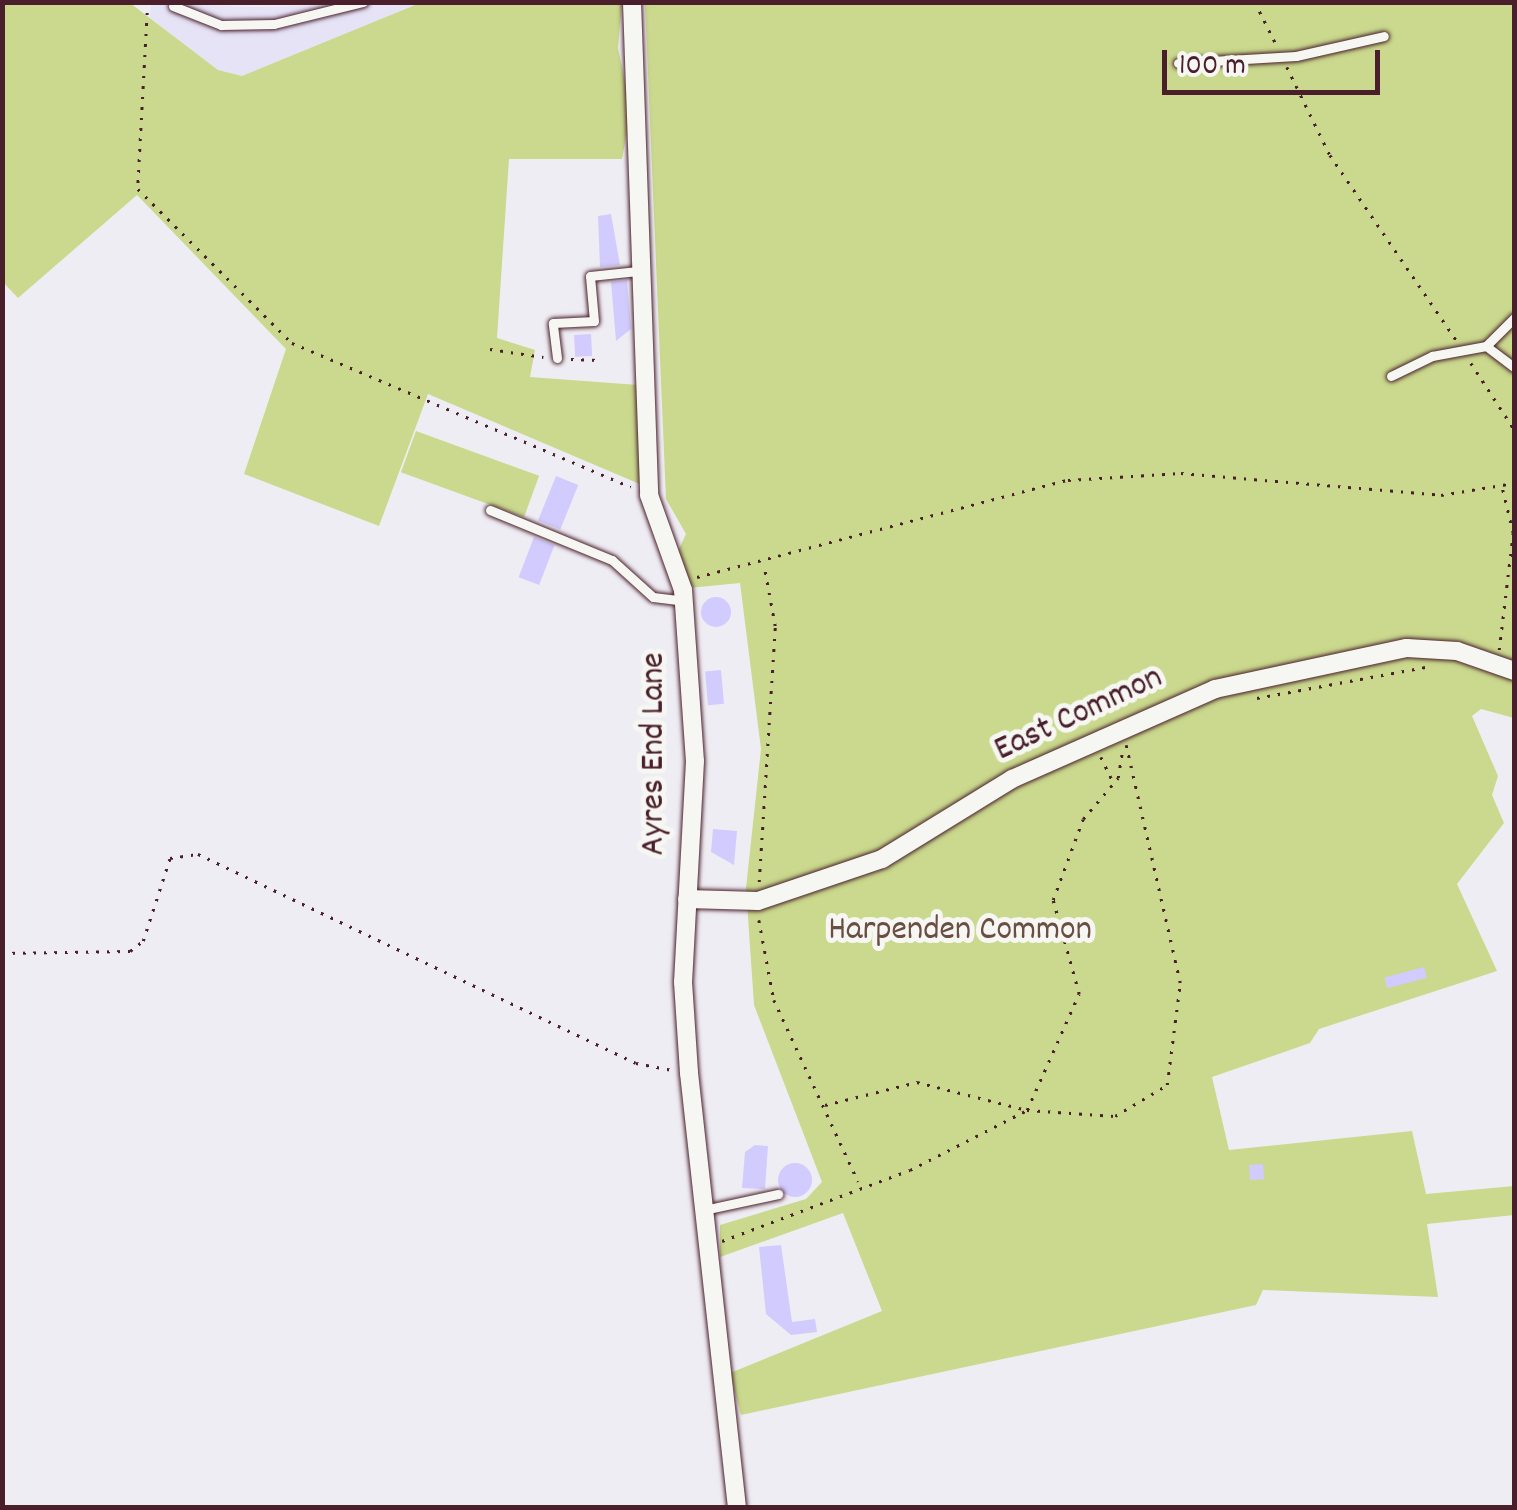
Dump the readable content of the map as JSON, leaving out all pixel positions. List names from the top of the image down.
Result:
{
  "streets": {
    "street": ["East Common", "Ayres End Lane"]
  },
  "crossings": [
    ["East Common", "Ayres End Lane"]
  ],
  "parks": ["Harpenden Common"],
  "scale_bar": "100 m"
}
